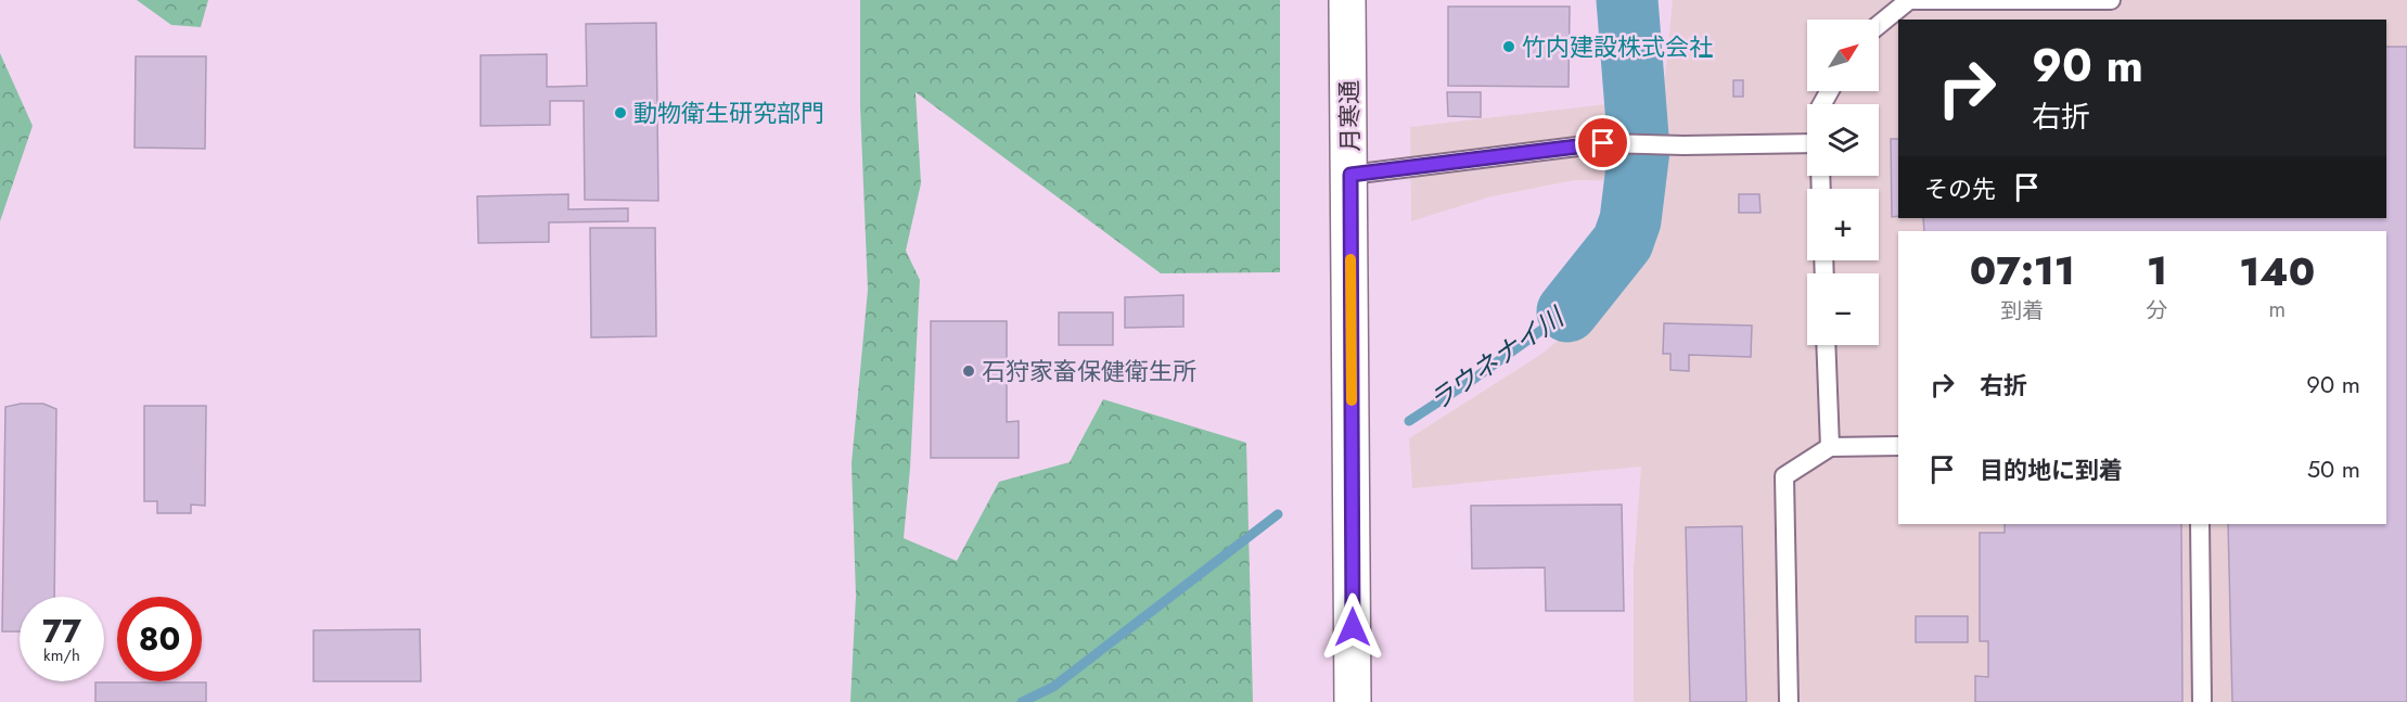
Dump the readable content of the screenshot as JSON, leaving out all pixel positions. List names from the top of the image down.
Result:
{
  "streets": {
    "highway": ["月寒通"]
  },
  "water": ["ラウネナイ川"],
  "places": ["竹内建設株式会社", "動物衛生研究部門", "石狩家畜保健衛生所"],
  "north": "top right",
  "page": {
    "map_buttons": ["+", "−"],
    "turn": ["90 m", "右折"],
    "then": "その先",
    "eta": [
      "07:11",
      "到着",
      "1",
      "分",
      "140",
      "m"
    ],
    "list": [
      {
        "name": "右折",
        "value": "90 m"
      },
      {
        "name": "目的地に到着",
        "value": "50 m"
      }
    ],
    "speed": "77 km/h",
    "limit": "80"
  }
}
